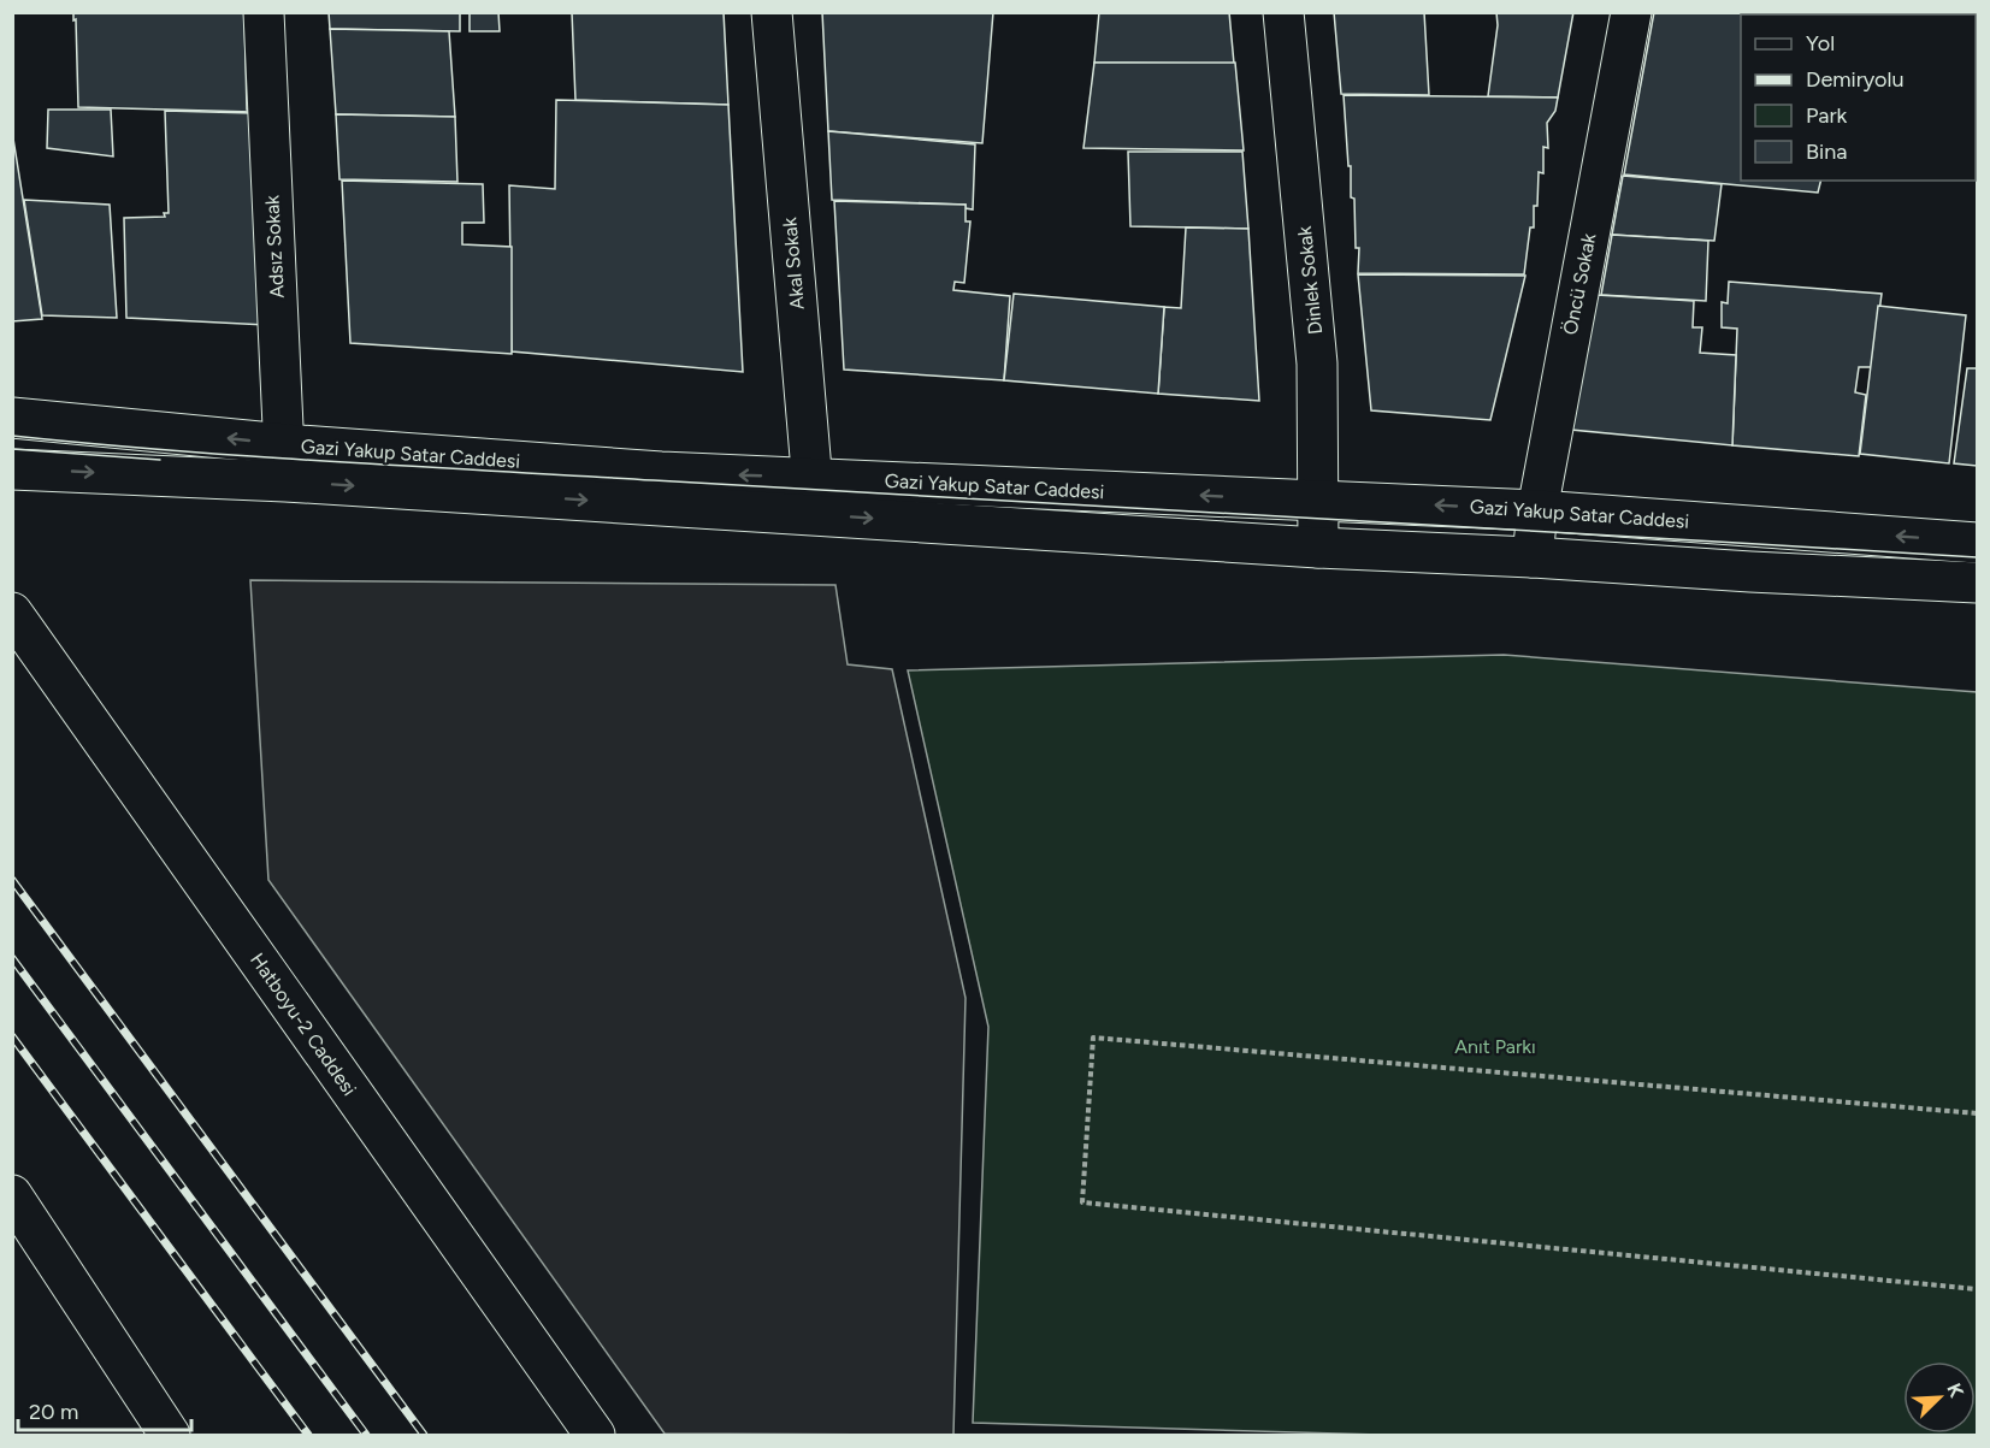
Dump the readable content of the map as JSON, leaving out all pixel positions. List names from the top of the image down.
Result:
{
  "streets": {
    "main road": [
      "Adsız Sokak",
      "Akal Sokak",
      "Dinlek Sokak",
      "Öncü Sokak",
      "Gazi Yakup Satar Caddesi",
      "Hatboyu-2 Caddesi"
    ]
  },
  "crossings": [
    ["Adsız Sokak", "Gazi Yakup Satar Caddesi"],
    ["Akal Sokak", "Gazi Yakup Satar Caddesi"],
    ["Dinlek Sokak", "Gazi Yakup Satar Caddesi"],
    ["Öncü Sokak", "Gazi Yakup Satar Caddesi"]
  ],
  "parks": ["Anıt Parkı"],
  "legend": [
    "Yol",
    "Demiryolu",
    "Park",
    "Bina"
  ],
  "scale_bar": "20 m",
  "north": "top right"
}
